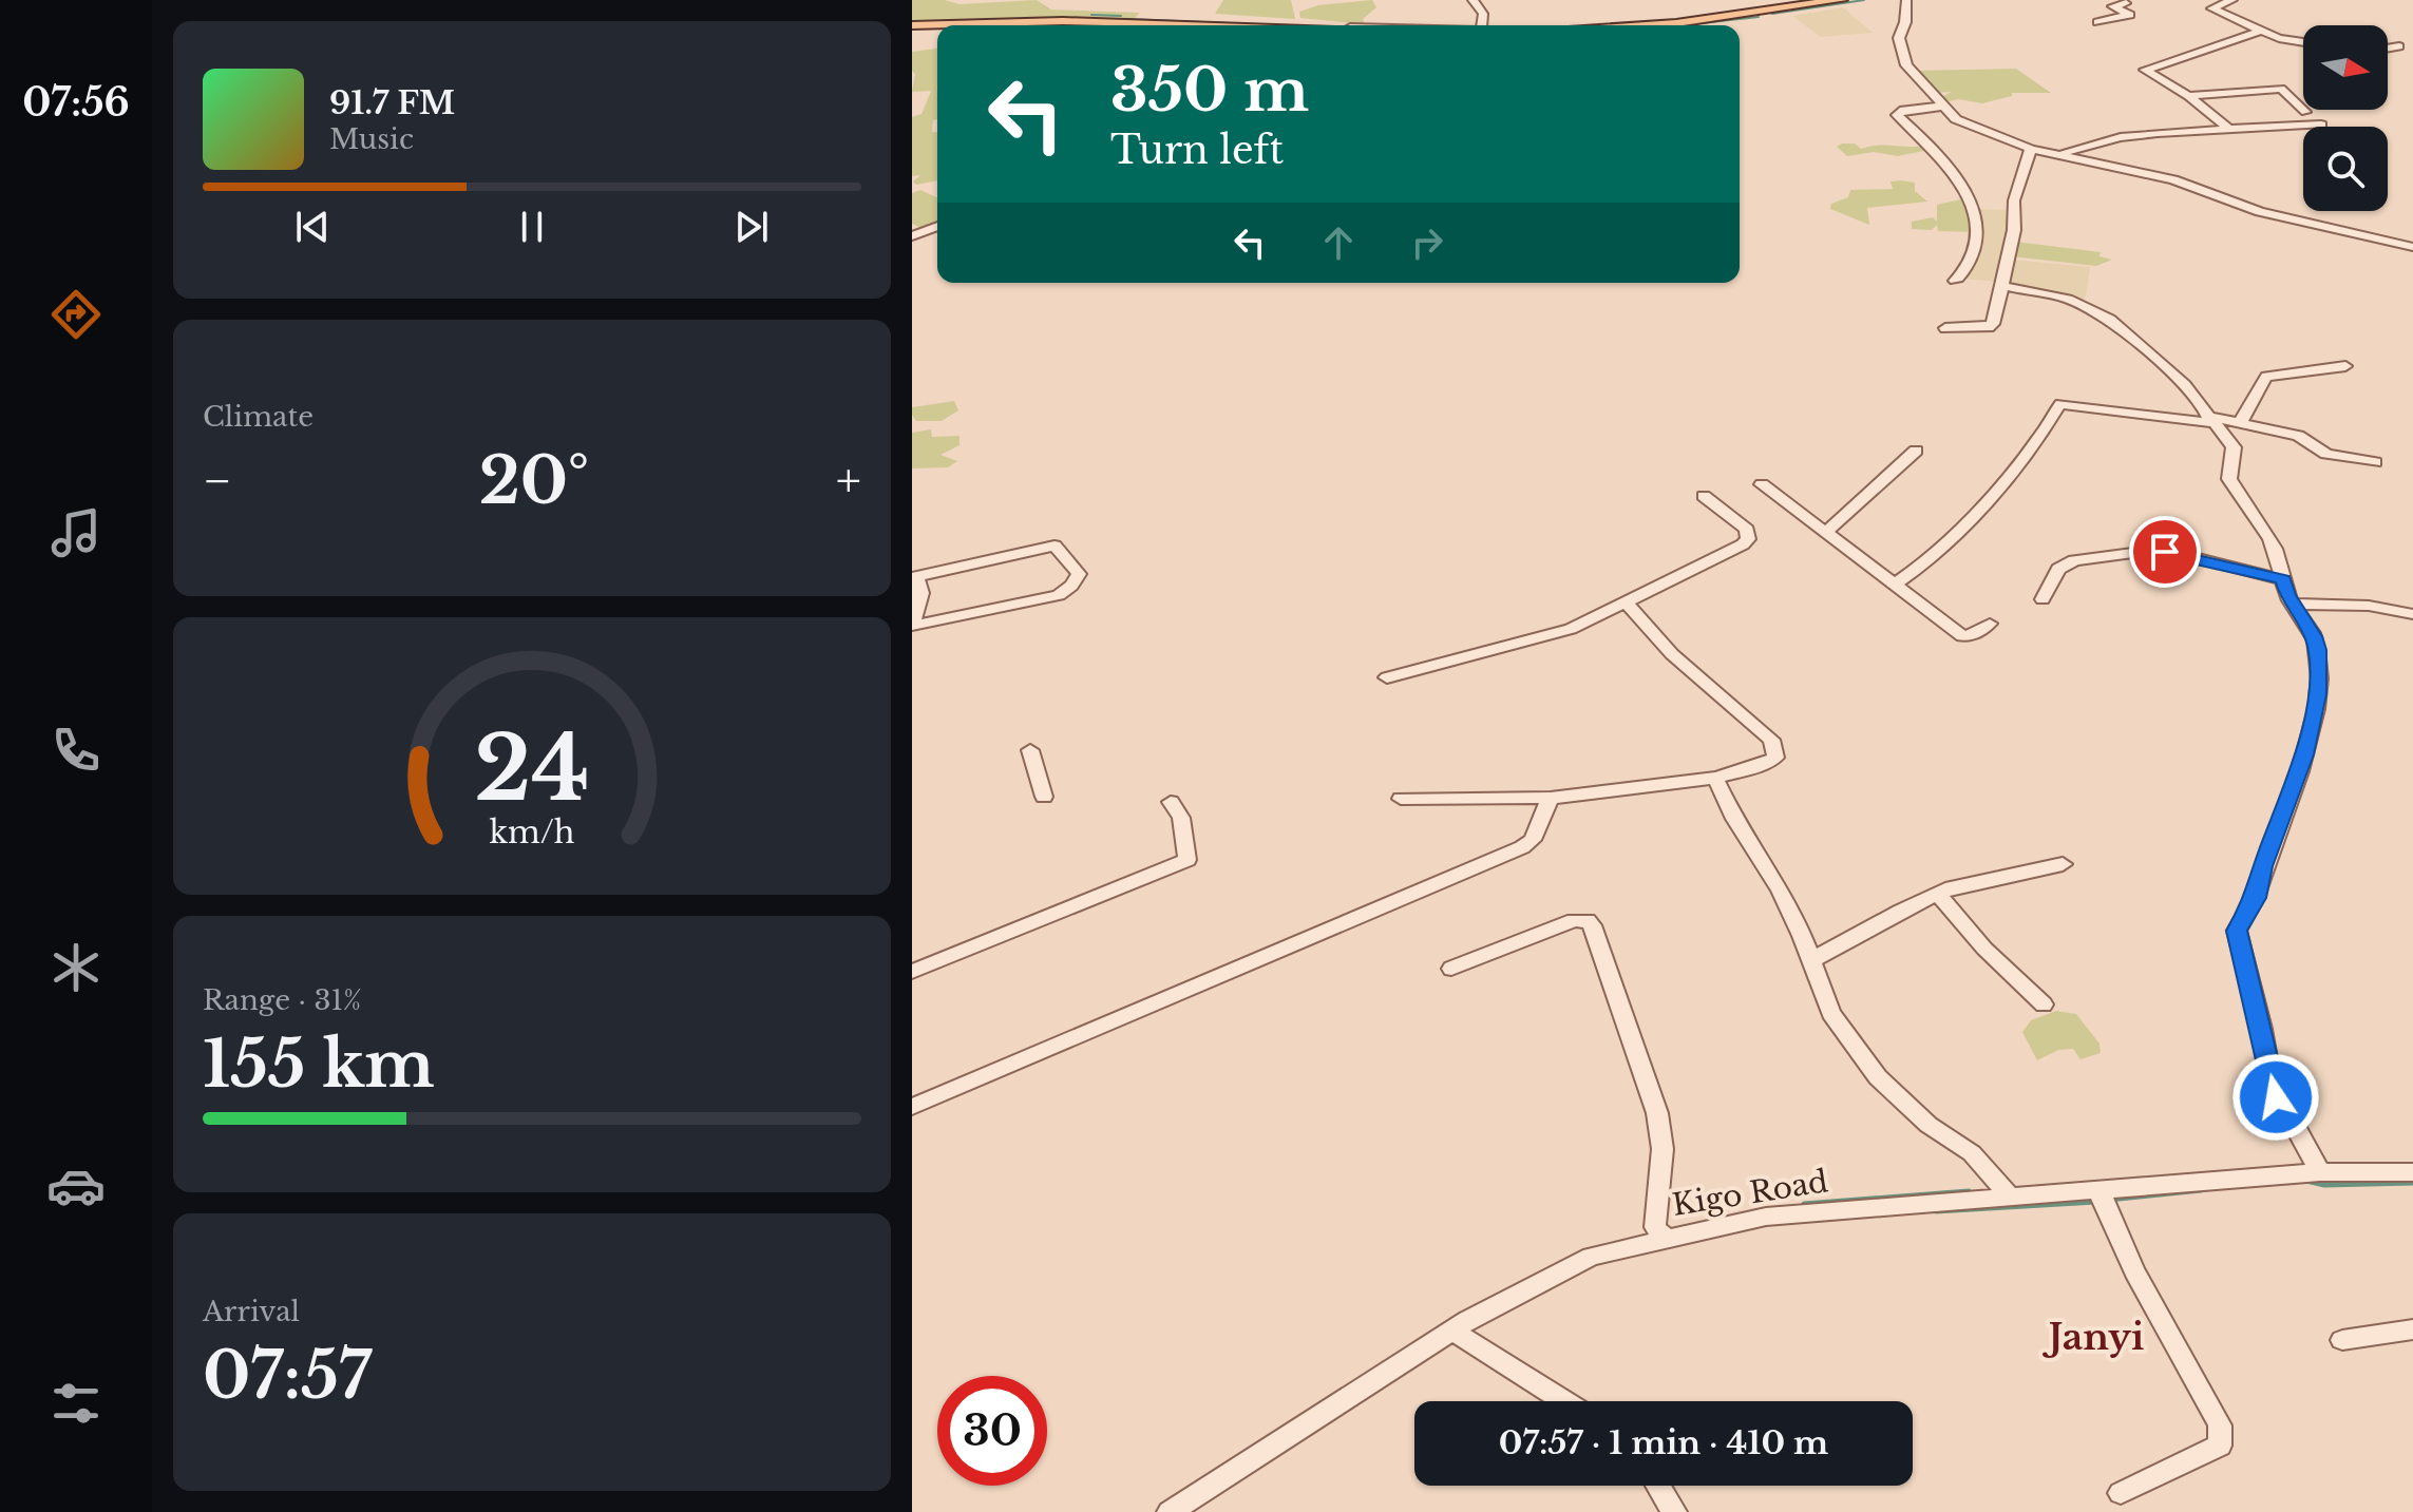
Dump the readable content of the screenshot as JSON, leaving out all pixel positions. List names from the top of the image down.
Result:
{
  "streets": {
    "street": ["Kigo Road"]
  },
  "districts": ["Janyi"],
  "north": "right",
  "page": {
    "tabs": "07:56",
    "turn": ["350 m", "Turn left"],
    "song": ["91.7 FM", "Music"],
    "tile": [
      "Climate",
      ["Range · 31%", "155 km"],
      ["Arrival", "07:57"]
    ],
    "heat": ["−", "20°", "+"],
    "limit": "30",
    "trip": "07:57 · 1 min · 410 m",
    "gauge": ["24", "km/h"]
  }
}
